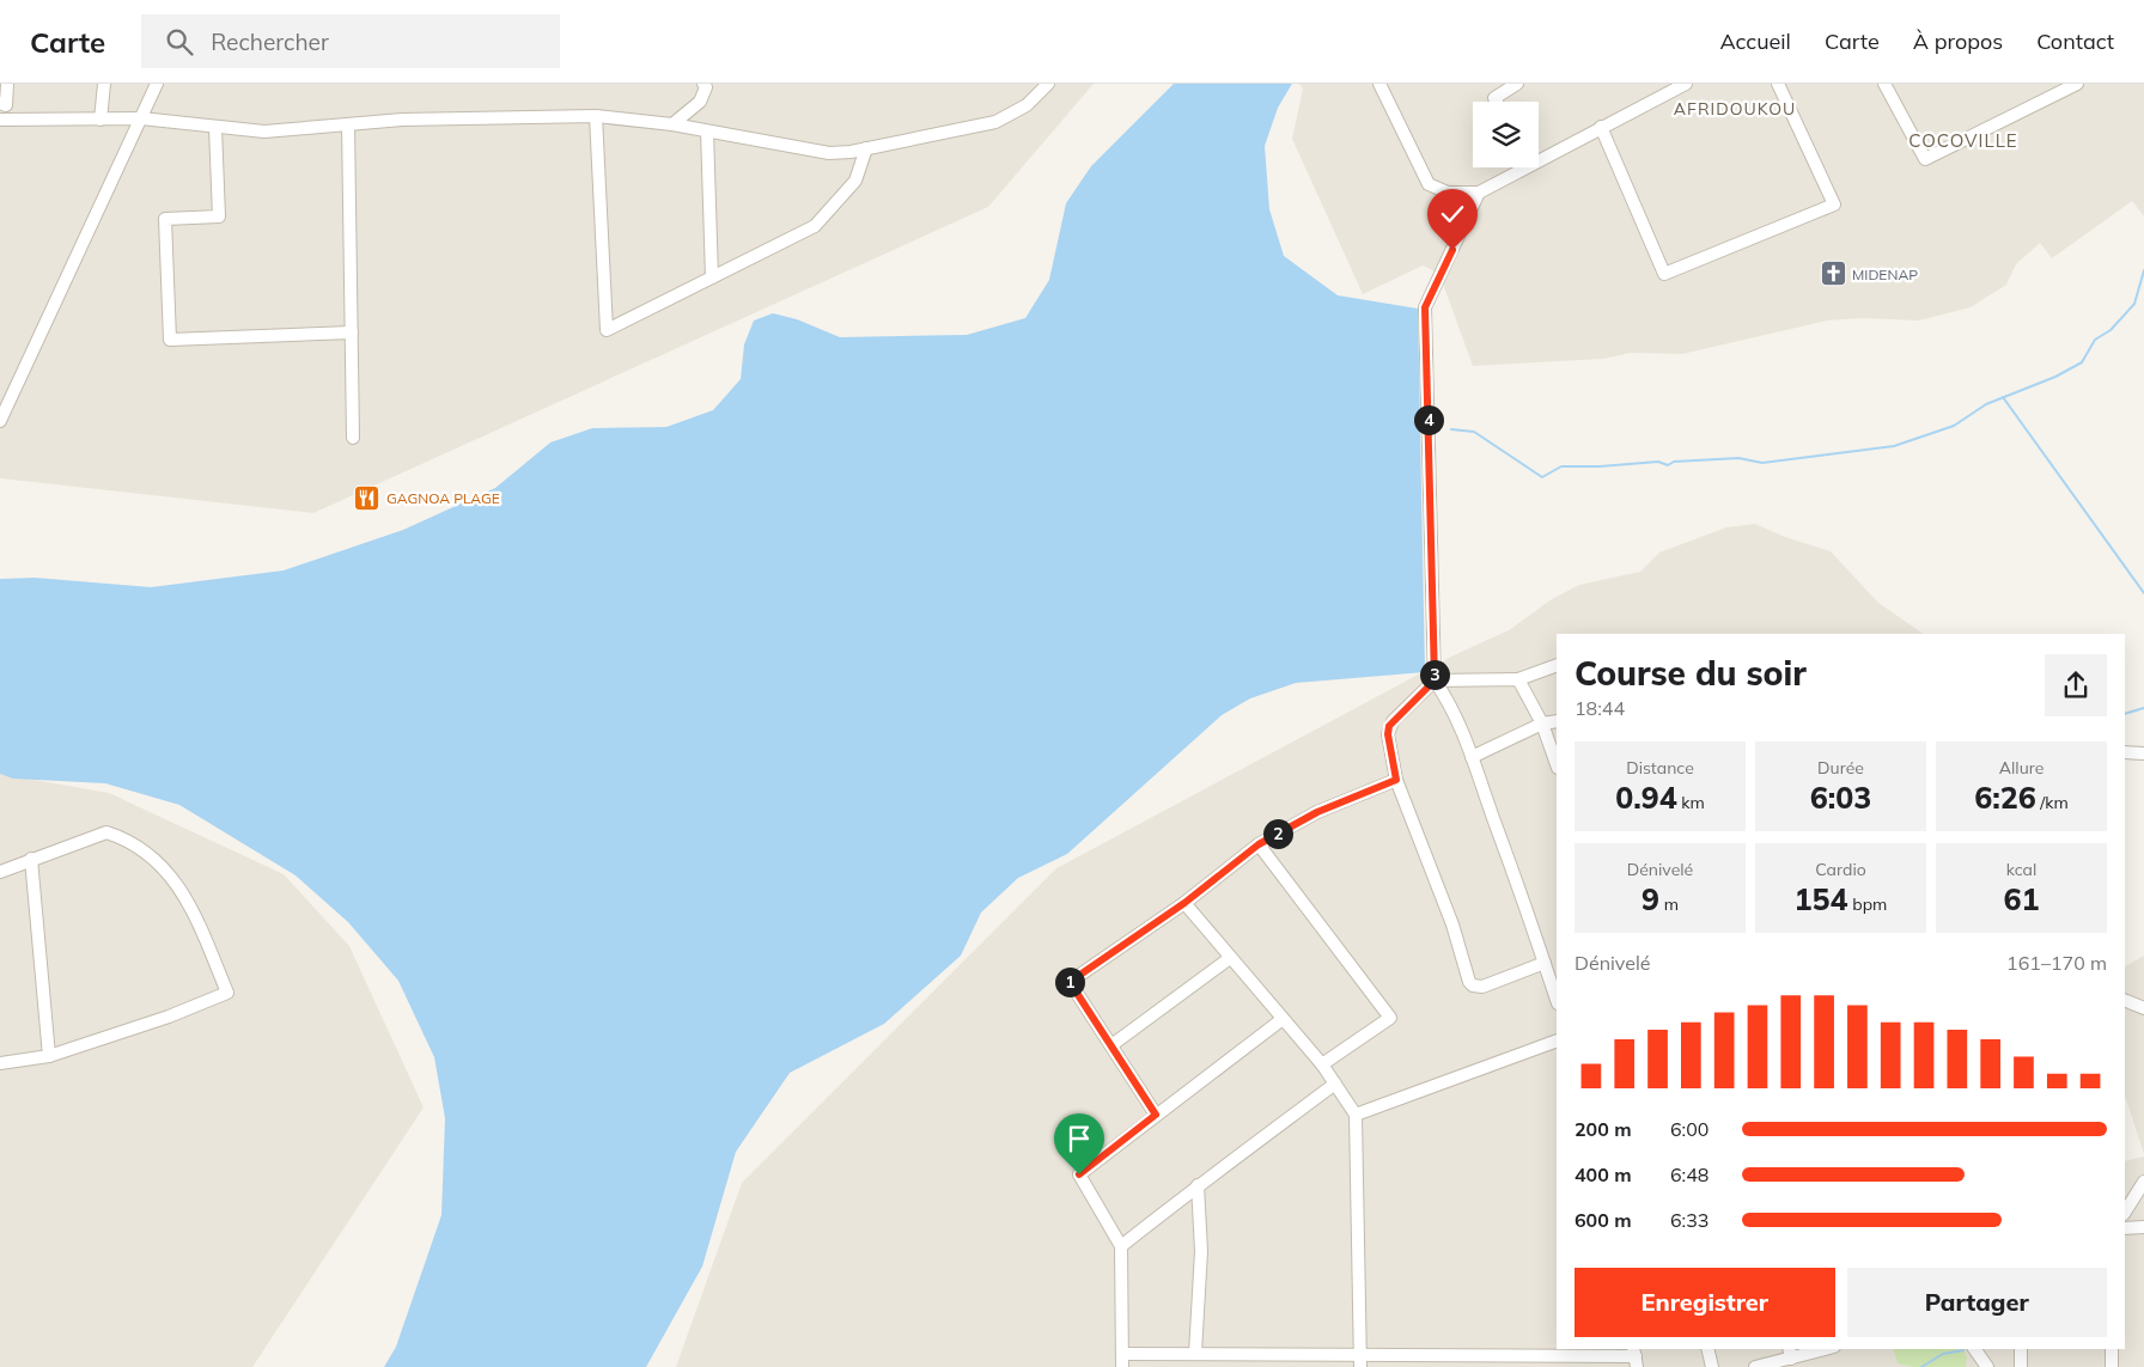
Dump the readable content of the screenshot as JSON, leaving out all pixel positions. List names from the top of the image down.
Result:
{
  "districts": ["AFRIDOUKOU", "COCOVILLE"],
  "places": {
    "church": ["MIDENAP"],
    "restaurant": ["GAGNOA PLAGE"]
  },
  "page": {
    "header": "Carte",
    "search": "Rechercher",
    "nav": [
      "Accueil",
      "Carte",
      "À propos",
      "Contact"
    ],
    "pins": [
      "4",
      "3",
      "2",
      "1"
    ],
    "heading": ["Course du soir", "18:44"],
    "stats": [
      ["Distance", "0.94 km"],
      ["Durée", "6:03"],
      ["Allure", "6:26 /km"],
      ["Dénivelé", "9 m"],
      ["Cardio", "154 bpm"],
      ["kcal", "61"]
    ],
    "chart": ["Dénivelé", "161–170 m"],
    "list": [
      {
        "name": "200 m",
        "note": "6:00"
      },
      {
        "name": "400 m",
        "note": "6:48"
      },
      {
        "name": "600 m",
        "note": "6:33"
      }
    ],
    "buttons": ["Enregistrer", "Partager"]
  }
}
